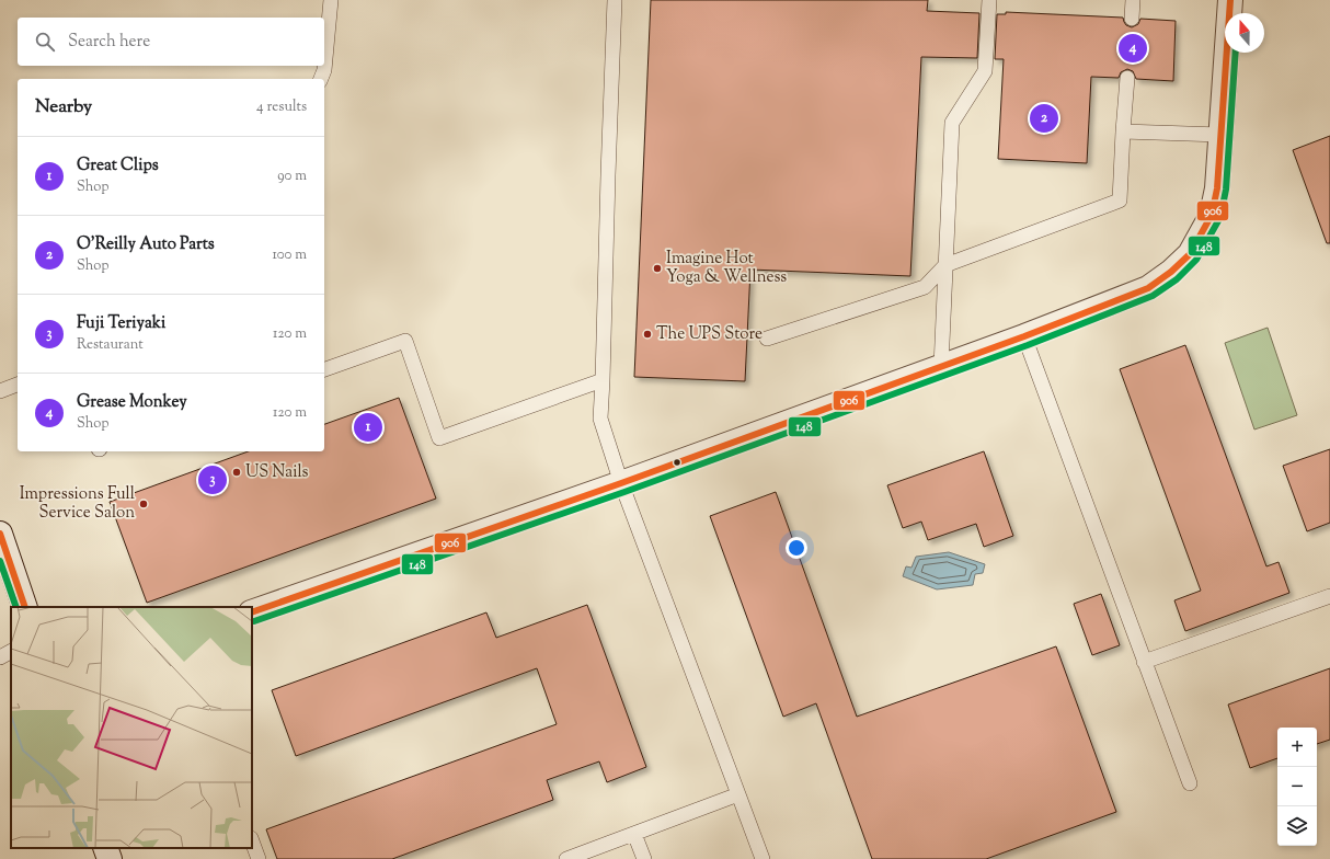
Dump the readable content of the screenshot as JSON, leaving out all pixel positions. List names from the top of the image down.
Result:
{
  "places": [
    "Imagine Hot Yoga & Wellness",
    "The UPS Store",
    "US Nails",
    "Impressions Full Service Salon"
  ],
  "lines": ["transit line 906", "transit line 148"],
  "north": "top",
  "page": {
    "search": "Search here",
    "pins": [
      "4",
      "2",
      "1",
      "3"
    ],
    "heading": ["Nearby", "4 results"],
    "list": [
      {
        "mark": "1",
        "name": "Great Clips",
        "note": "Shop",
        "value": "90 m"
      },
      {
        "mark": "2",
        "name": "O'Reilly Auto Parts",
        "note": "Shop",
        "value": "100 m"
      },
      {
        "mark": "3",
        "name": "Fuji Teriyaki",
        "note": "Restaurant",
        "value": "120 m"
      },
      {
        "mark": "4",
        "name": "Grease Monkey",
        "note": "Shop",
        "value": "120 m"
      }
    ],
    "map_buttons": ["+", "−"]
  }
}
